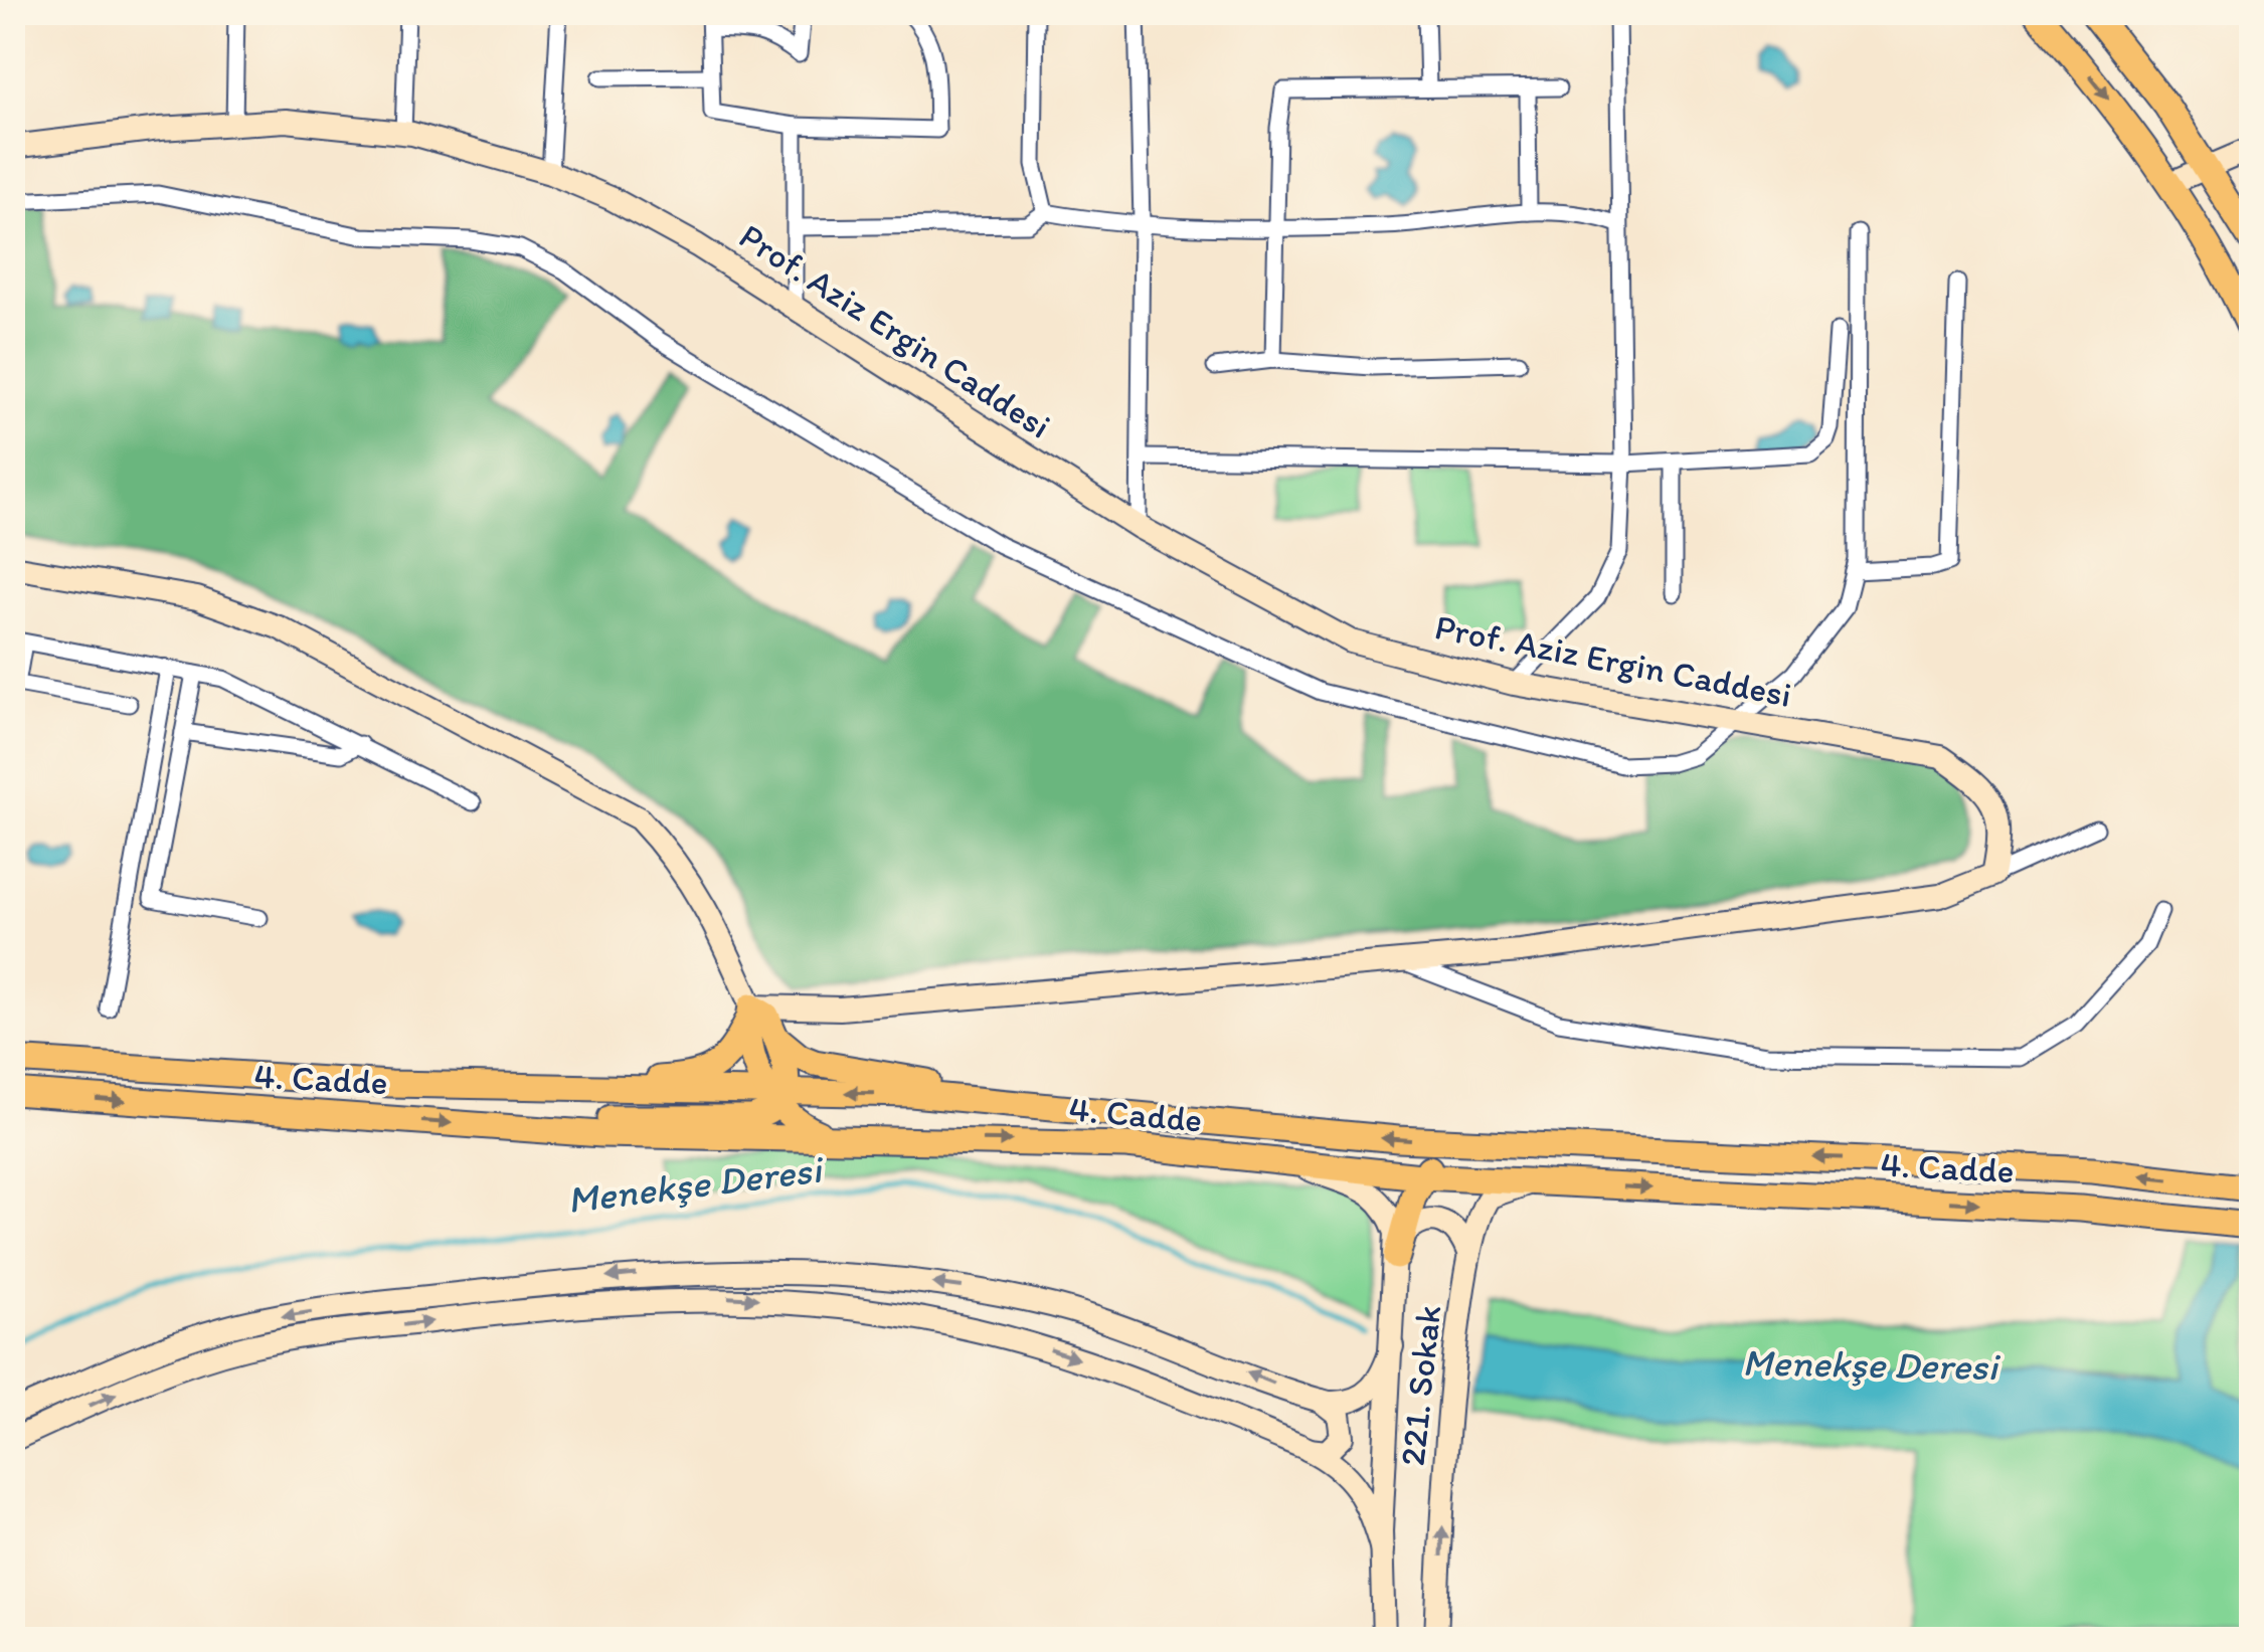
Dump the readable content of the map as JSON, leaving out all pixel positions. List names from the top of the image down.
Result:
{
  "streets": {
    "main road": ["4. Cadde"],
    "street": ["Prof. Aziz Ergin Caddesi", "221. Sokak"]
  },
  "crossings": [
    ["4. Cadde", "221. Sokak"]
  ],
  "water": ["Menekşe Deresi"]
}
